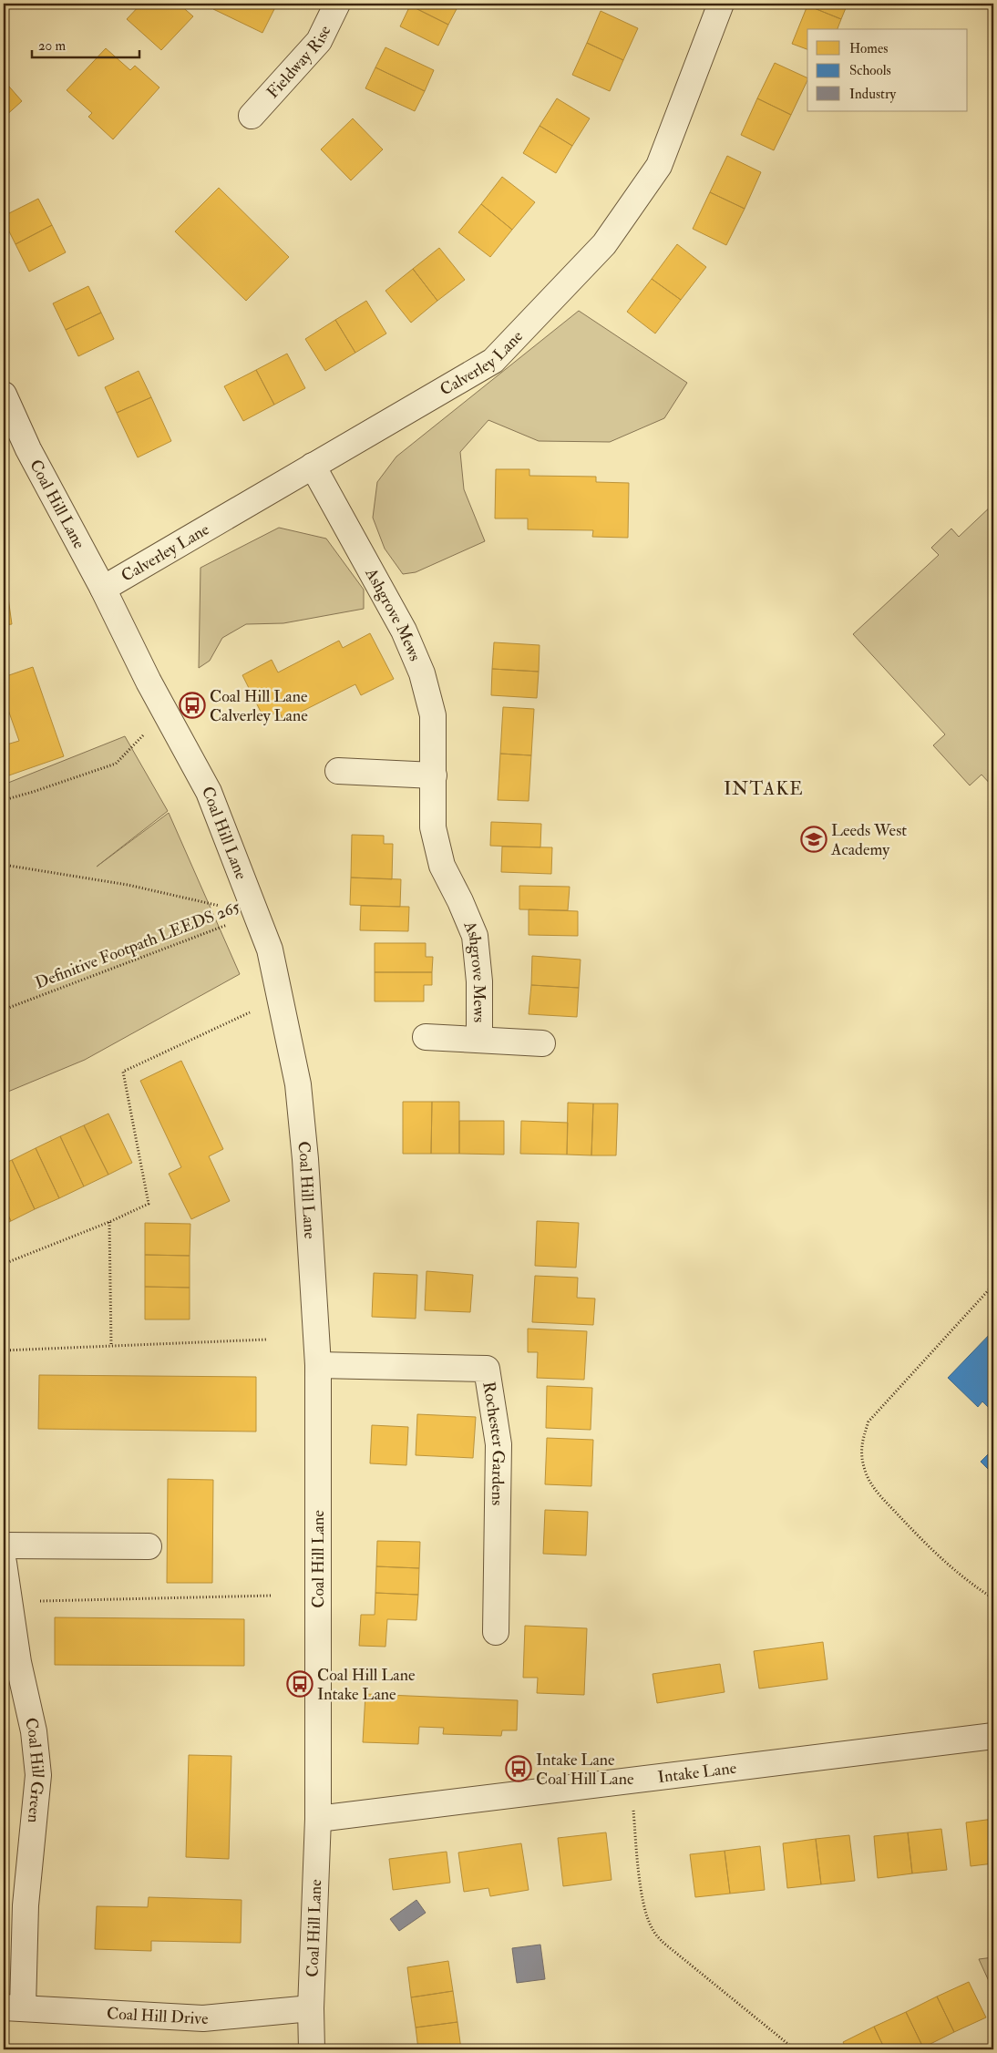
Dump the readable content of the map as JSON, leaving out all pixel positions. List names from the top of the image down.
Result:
{
  "streets": {
    "street": [
      "Fieldway Rise",
      "Calverley Lane",
      "Coal Hill Lane",
      "Ashgrove Mews",
      "Rochester Gardens",
      "Coal Hill Green",
      "Intake Lane",
      "Coal Hill Drive"
    ],
    "path": ["Definitive Footpath LEEDS 265"]
  },
  "crossings": [
    ["Calverley Lane", "Coal Hill Lane"],
    ["Calverley Lane", "Ashgrove Mews"],
    ["Coal Hill Lane", "Definitive Footpath LEEDS 265"],
    ["Coal Hill Lane", "Rochester Gardens"],
    ["Coal Hill Lane", "Intake Lane"],
    ["Coal Hill Lane", "Coal Hill Drive"],
    ["Coal Hill Green", "Coal Hill Drive"]
  ],
  "districts": ["INTAKE"],
  "places": {
    "bus stop": ["Coal Hill Lane Calverley Lane", "Coal Hill Lane Intake Lane", "Intake Lane Coal Hill Lane"],
    "school or university": ["Leeds West Academy"]
  },
  "legend": ["Homes", "Schools", "Industry"],
  "scale_bar": "20 m"
}
